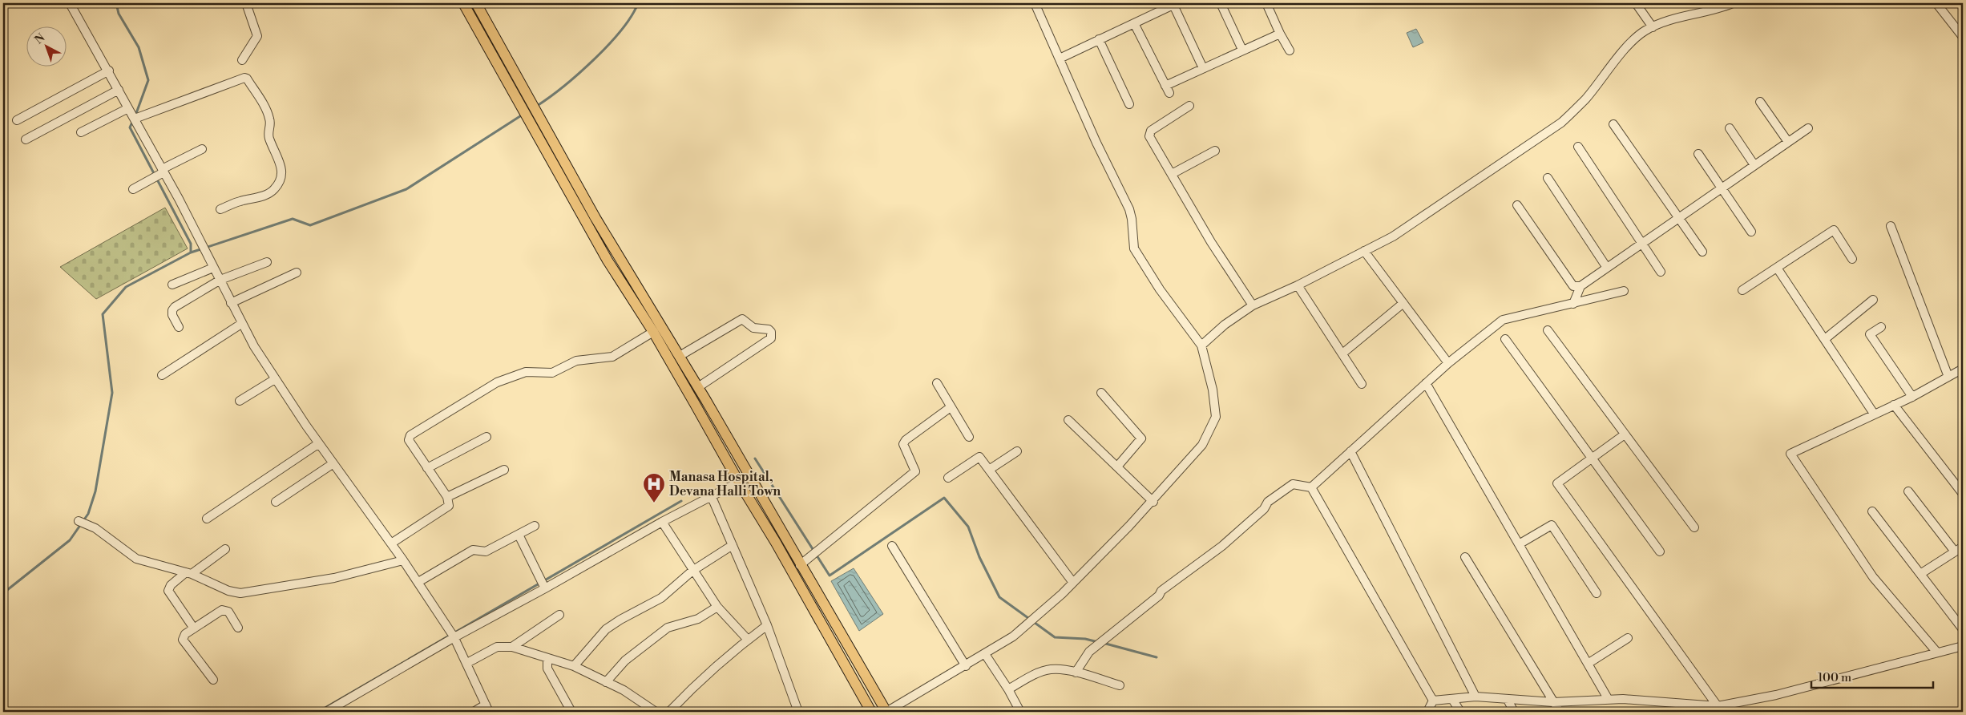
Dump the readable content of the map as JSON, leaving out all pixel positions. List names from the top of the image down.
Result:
{
  "places": {
    "hospital": ["Manasa Hospital, Devana Halli Town"]
  },
  "scale_bar": "100 m",
  "north": "top left"
}
